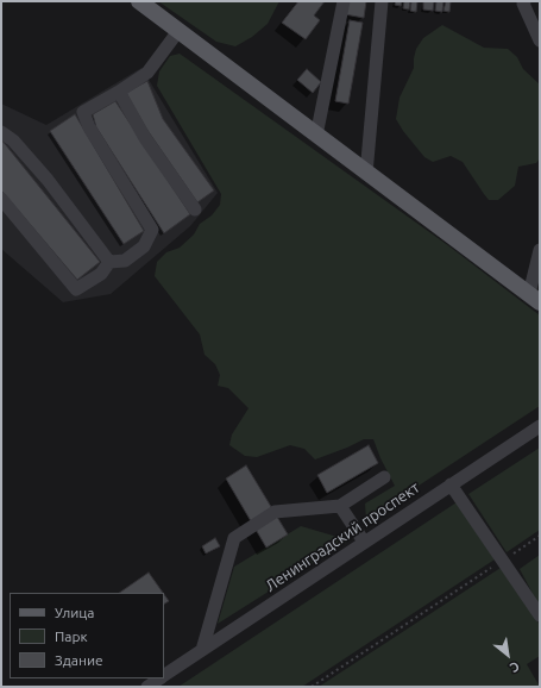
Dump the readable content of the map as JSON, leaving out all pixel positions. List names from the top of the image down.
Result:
{
  "streets": {
    "street": ["Ленинградский проспект"]
  },
  "legend": ["Улица", "Парк", "Здание"],
  "north": "bottom right"
}
